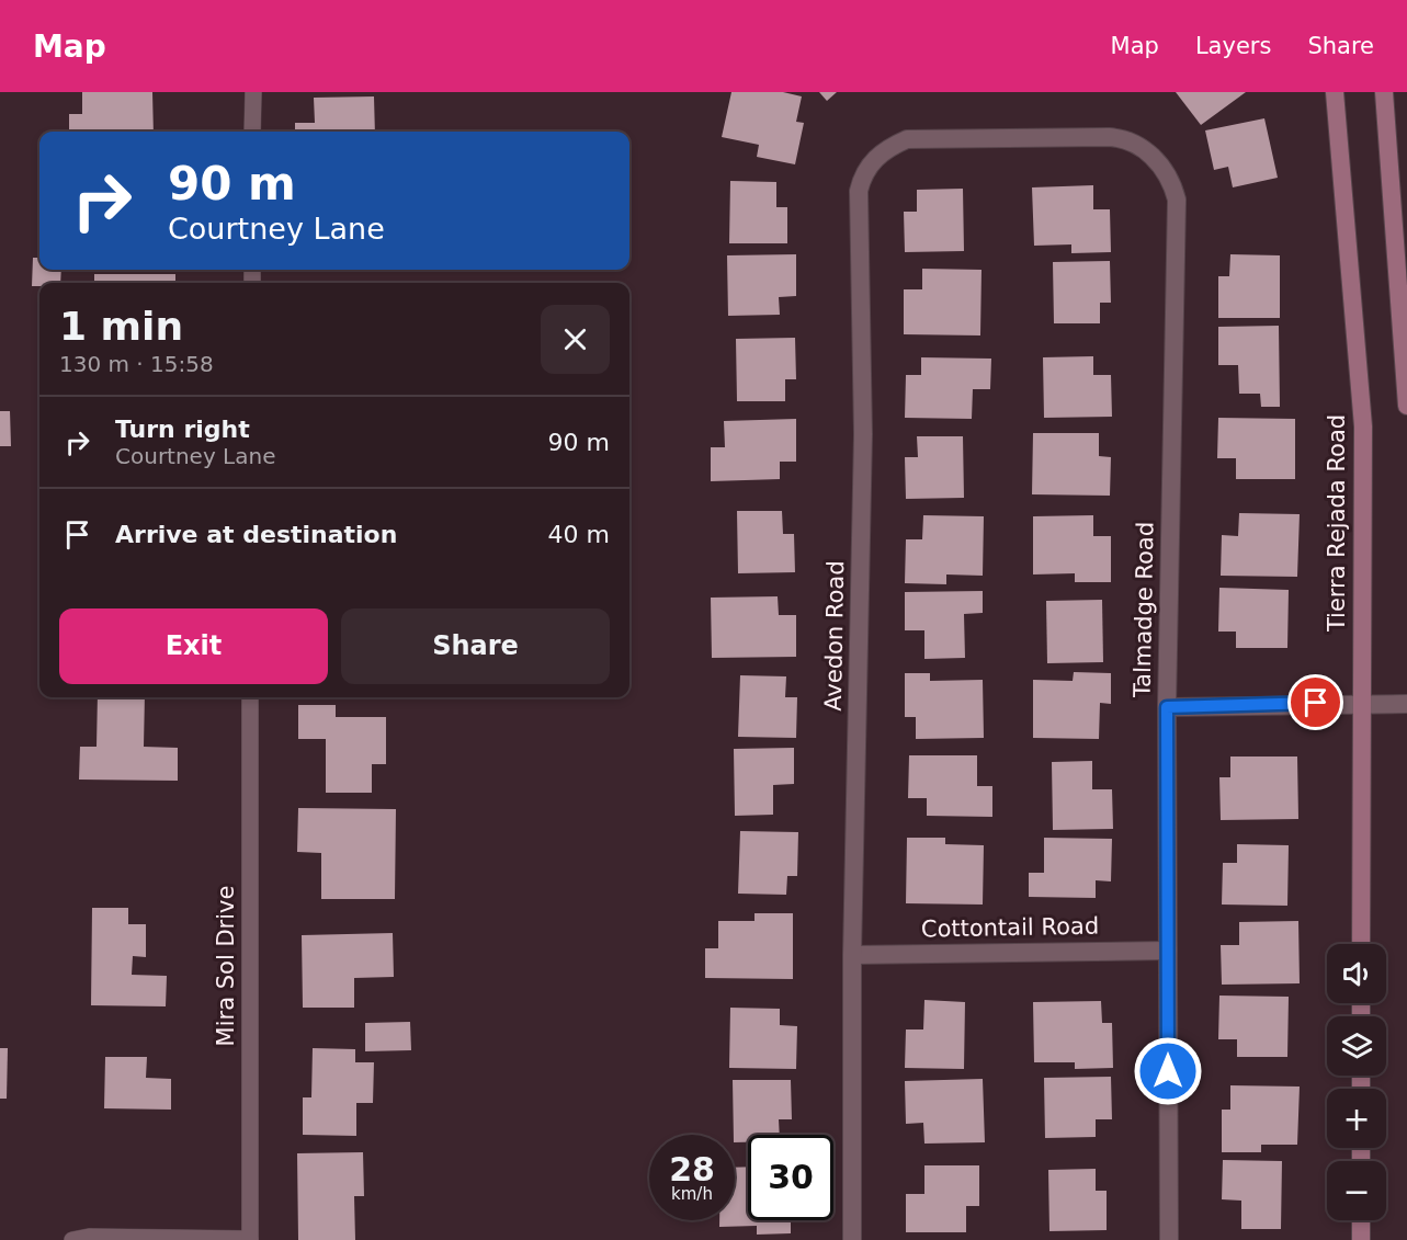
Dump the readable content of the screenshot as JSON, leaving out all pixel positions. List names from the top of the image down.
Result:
{
  "streets": {
    "main road": ["Tierra Rejada Road"],
    "street": ["Talmadge Road", "Avedon Road", "Cottontail Road"],
    "lane": ["Mira Sol Drive"]
  },
  "crossings": [
    ["Talmadge Road", "Avedon Road"],
    ["Talmadge Road", "Cottontail Road"],
    ["Avedon Road", "Cottontail Road"]
  ],
  "page": {
    "header": "Map",
    "nav": ["Map", "Layers", "Share"],
    "turn": ["90 m", "Courtney Lane"],
    "heading": ["1 min", "130 m · 15:58"],
    "list": [
      {
        "name": "Turn right",
        "note": "Courtney Lane",
        "value": "90 m"
      },
      {
        "name": "Arrive at destination",
        "value": "40 m"
      }
    ],
    "buttons": ["Exit", "Share"],
    "map_buttons": ["+", "−"],
    "speed": "28 km/h",
    "limit": "30"
  }
}
